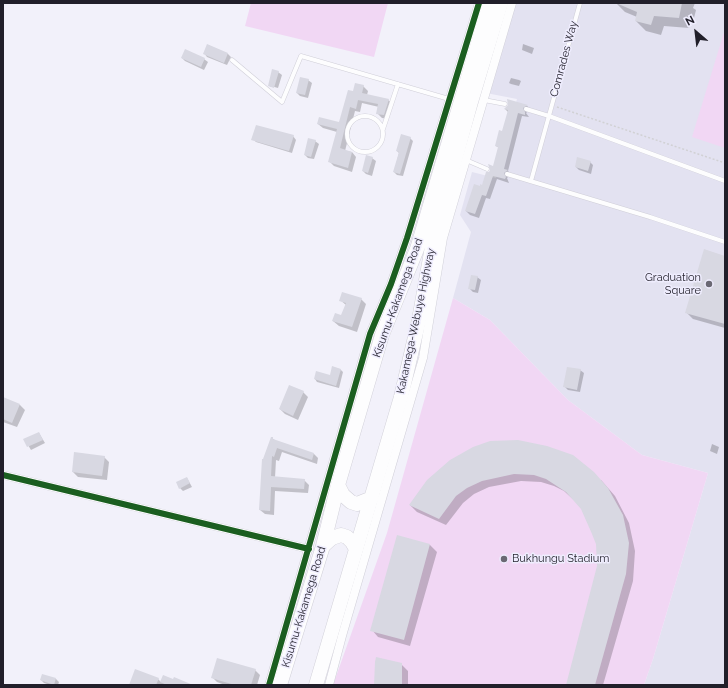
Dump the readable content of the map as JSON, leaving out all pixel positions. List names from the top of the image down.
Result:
{
  "streets": {
    "highway": ["Kisumu-Kakamega Road", "Kakamega-Webuye Highway"],
    "lane": ["Comrades Way"]
  },
  "places": ["Graduation Square", "Bukhungu Stadium"],
  "north": "top left"
}
